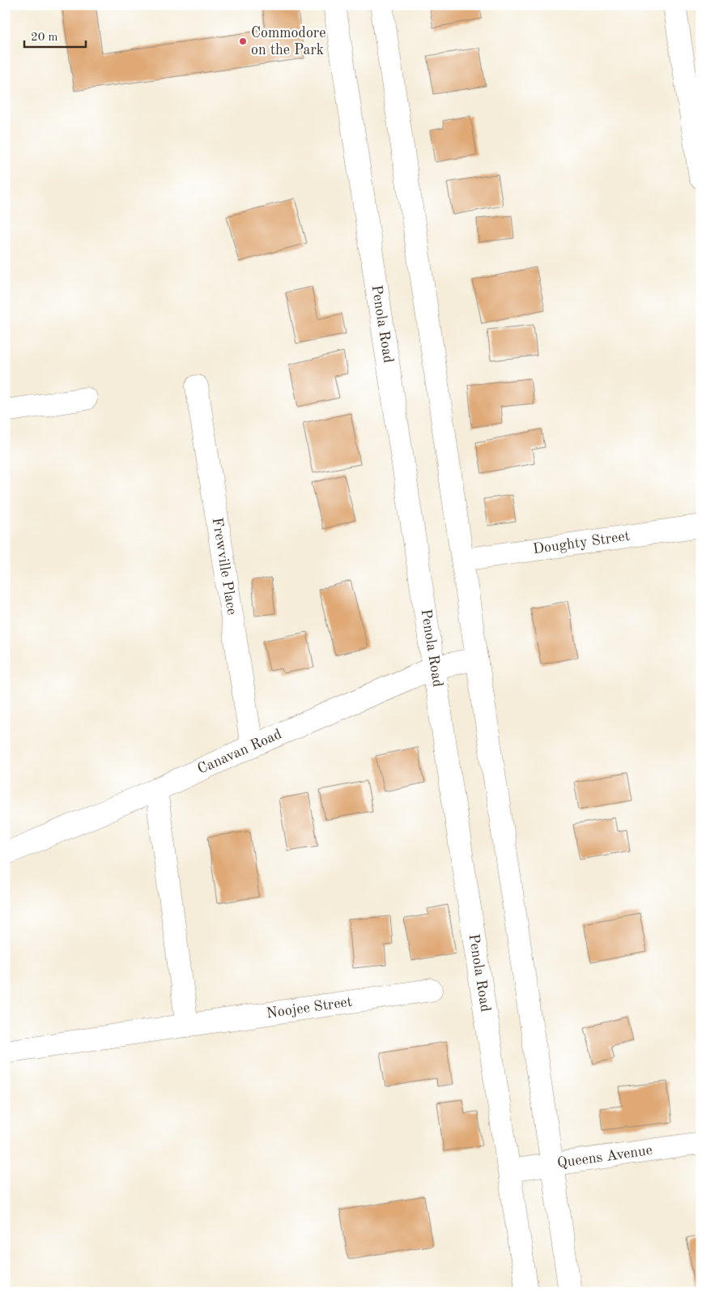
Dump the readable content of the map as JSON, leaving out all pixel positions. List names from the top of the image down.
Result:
{
  "streets": {
    "main road": [
      "Penola Road",
      "Doughty Street",
      "Frewville Place",
      "Canavan Road",
      "Noojee Street",
      "Queens Avenue"
    ]
  },
  "crossings": [
    ["Penola Road", "Canavan Road"],
    ["Penola Road", "Queens Avenue"],
    ["Frewville Place", "Canavan Road"]
  ],
  "places": ["Commodore on the Park"],
  "scale_bar": "20 m"
}
